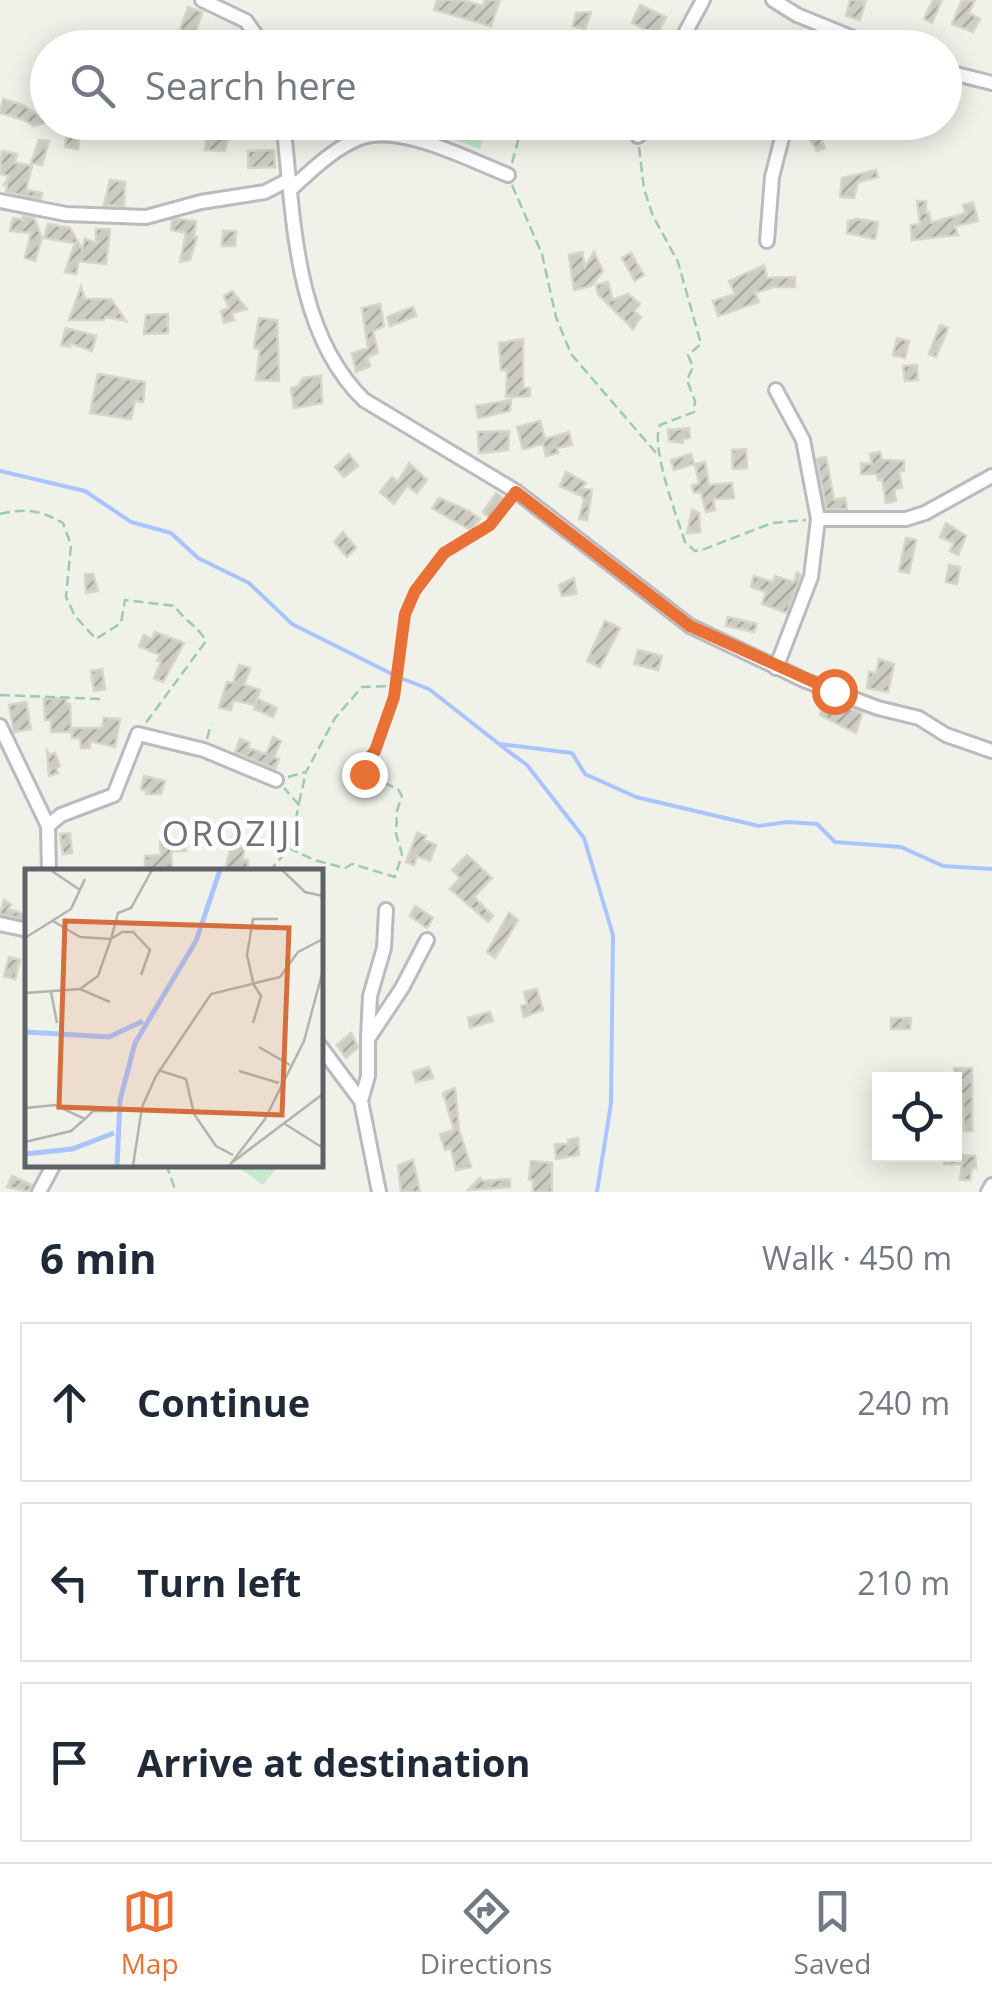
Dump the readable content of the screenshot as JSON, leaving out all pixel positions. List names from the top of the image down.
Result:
{
  "districts": ["OROZIJI"],
  "page": {
    "search": "Search here",
    "heading": ["6 min", "Walk · 450 m"],
    "list": [
      ["Continue", "240 m"],
      ["Turn left", "210 m"],
      "Arrive at destination"
    ],
    "nav": ["Map", "Directions", "Saved"]
  }
}
